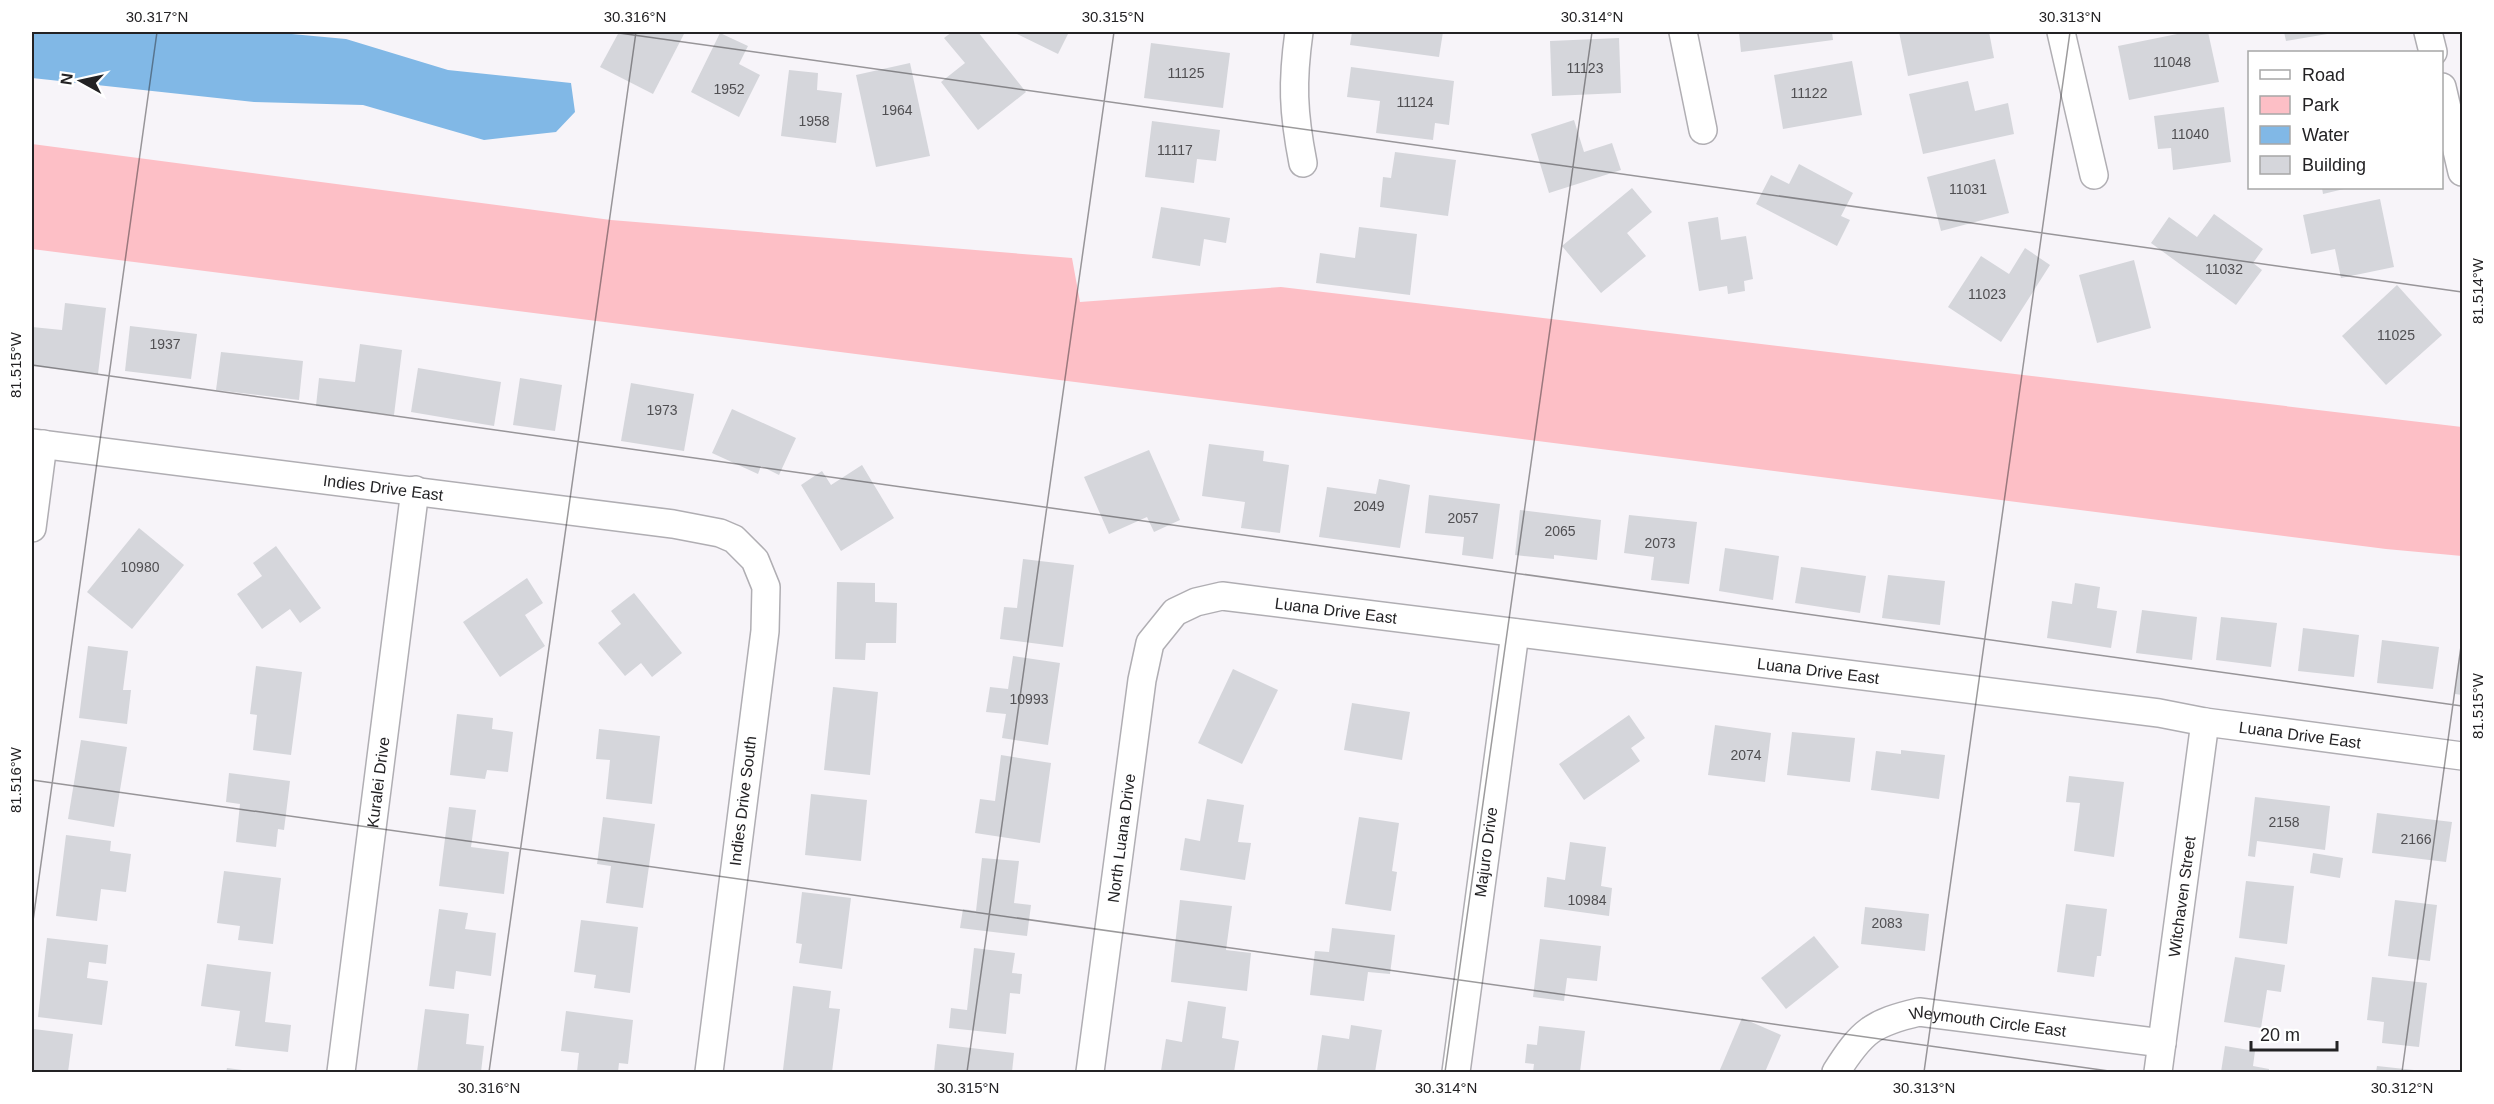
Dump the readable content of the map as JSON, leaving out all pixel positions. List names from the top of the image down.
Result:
{
  "streets": {
    "street": [
      "Indies Drive East",
      "Luana Drive East",
      "Kuralei Drive",
      "Indies Drive South",
      "North Luana Drive",
      "Majuro Drive",
      "Witchaven Street",
      "Weymouth Circle East"
    ]
  },
  "crossings": [
    ["Indies Drive East", "Kuralei Drive"],
    ["Indies Drive East", "Indies Drive South"],
    ["Luana Drive East", "North Luana Drive"],
    ["Luana Drive East", "Majuro Drive"],
    ["Luana Drive East", "Witchaven Street"],
    ["Witchaven Street", "Weymouth Circle East"]
  ],
  "house_numbers": [
    "11048",
    "11123",
    "11125",
    "1952",
    "11122",
    "11124",
    "1964",
    "1958",
    "11040",
    "11117",
    "11031",
    "11032",
    "11023",
    "11025",
    "1937",
    "1973",
    "2049",
    "2057",
    "2065",
    "2073",
    "10980",
    "10993",
    "2074",
    "2158",
    "2166",
    "10984",
    "2083"
  ],
  "legend": [
    "Road",
    "Park",
    "Water",
    "Building"
  ],
  "scale_bar": "20 m",
  "north": "left",
  "coordinates": [
    "30.317°N",
    "30.316°N",
    "30.315°N",
    "30.314°N",
    "30.313°N",
    "81.514°W",
    "81.515°W",
    "81.516°W",
    "30.312°N"
  ]
}
